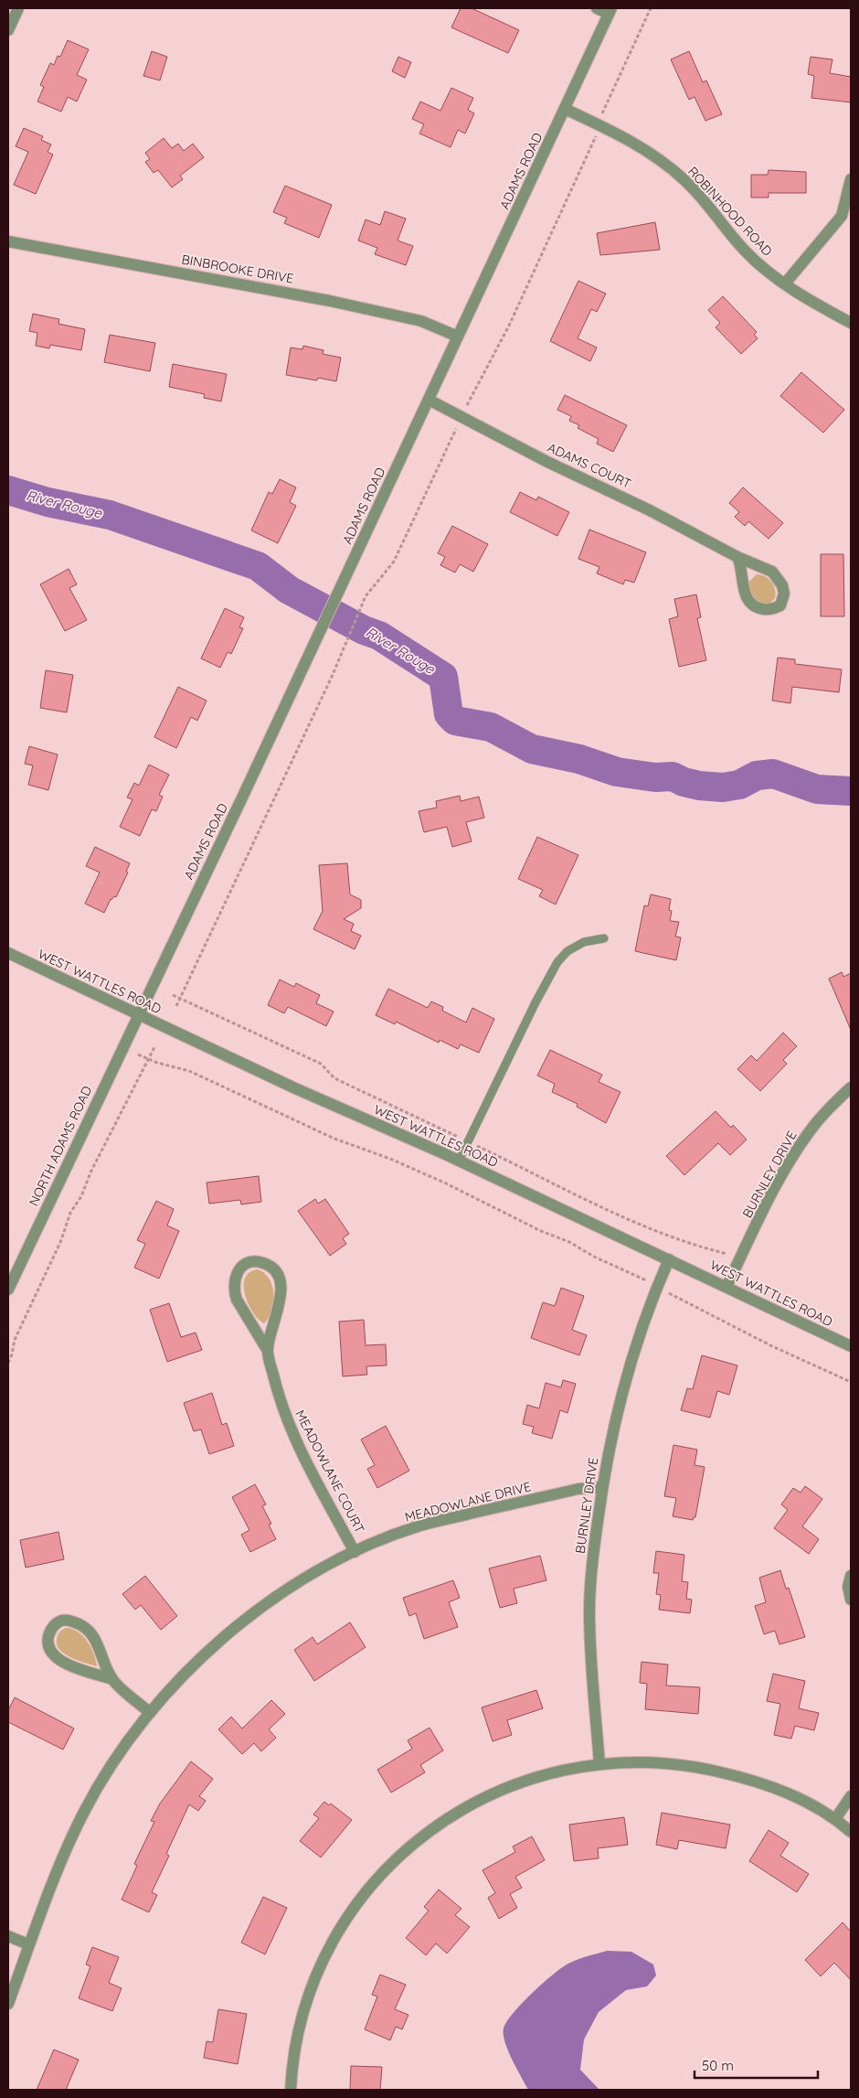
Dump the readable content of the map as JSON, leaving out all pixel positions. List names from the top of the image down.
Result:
{
  "streets": {
    "street": [
      "ADAMS ROAD",
      "ROBINHOOD ROAD",
      "BINBROOKE DRIVE",
      "ADAMS COURT",
      "WEST WATTLES ROAD",
      "NORTH ADAMS ROAD",
      "BURNLEY DRIVE",
      "MEADOWLANE COURT",
      "MEADOWLANE DRIVE"
    ]
  },
  "crossings": [
    ["ADAMS ROAD", "ROBINHOOD ROAD"],
    ["ADAMS ROAD", "BINBROOKE DRIVE"],
    ["ADAMS ROAD", "ADAMS COURT"],
    ["ADAMS ROAD", "WEST WATTLES ROAD"],
    ["ADAMS ROAD", "NORTH ADAMS ROAD"],
    ["WEST WATTLES ROAD", "NORTH ADAMS ROAD"],
    ["WEST WATTLES ROAD", "BURNLEY DRIVE"],
    ["BURNLEY DRIVE", "MEADOWLANE DRIVE"],
    ["MEADOWLANE COURT", "MEADOWLANE DRIVE"]
  ],
  "water": ["River Rouge"],
  "scale_bar": "50 m"
}
